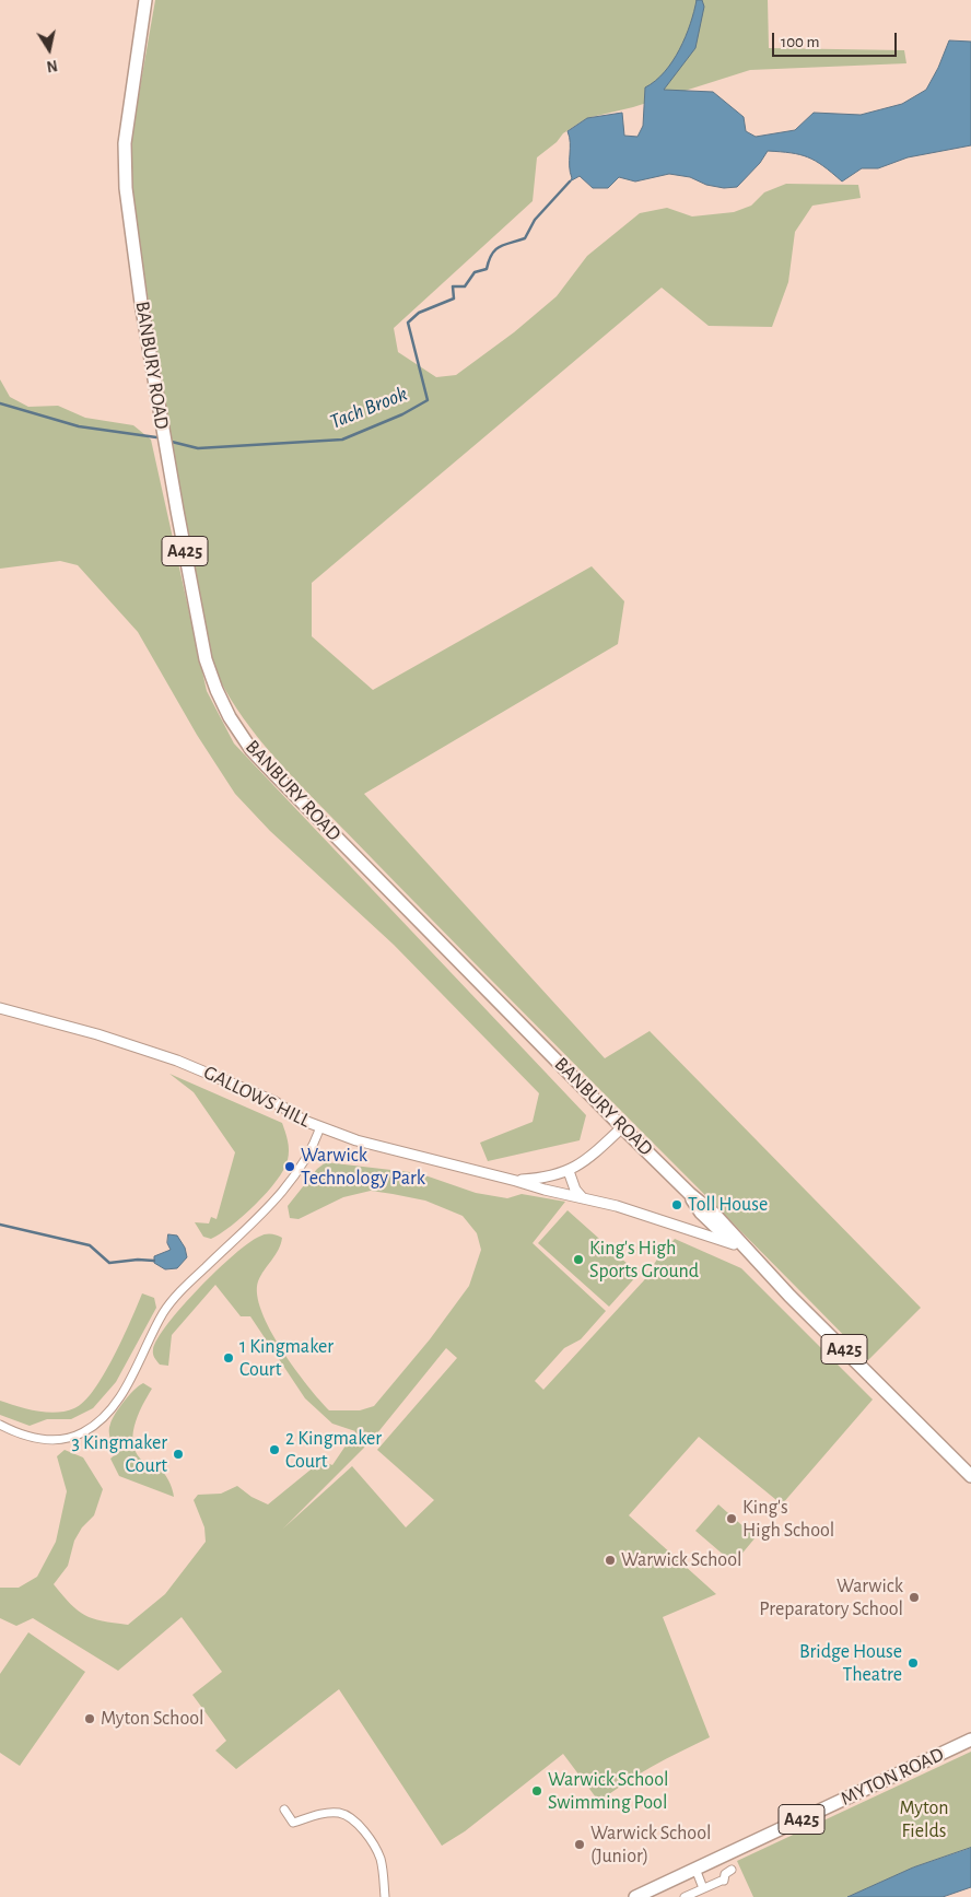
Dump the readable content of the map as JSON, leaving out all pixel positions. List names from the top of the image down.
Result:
{
  "streets": {
    "main road": ["BANBURY ROAD", "A425", "MYTON ROAD"],
    "street": ["GALLOWS HILL"]
  },
  "crossings": [
    ["BANBURY ROAD", "GALLOWS HILL"]
  ],
  "water": ["Tach Brook"],
  "parks": ["Myton Fields"],
  "places": [
    "Warwick Technology Park",
    "Toll House",
    "King's High Sports Ground",
    "1 Kingmaker Court",
    "2 Kingmaker Court",
    "3 Kingmaker Court",
    "King's High School",
    "Warwick School",
    "Warwick Preparatory School",
    "Bridge House Theatre",
    "Myton School",
    "Warwick School Swimming Pool",
    "Warwick School (Junior)"
  ],
  "scale_bar": "100 m",
  "north": "bottom"
}
